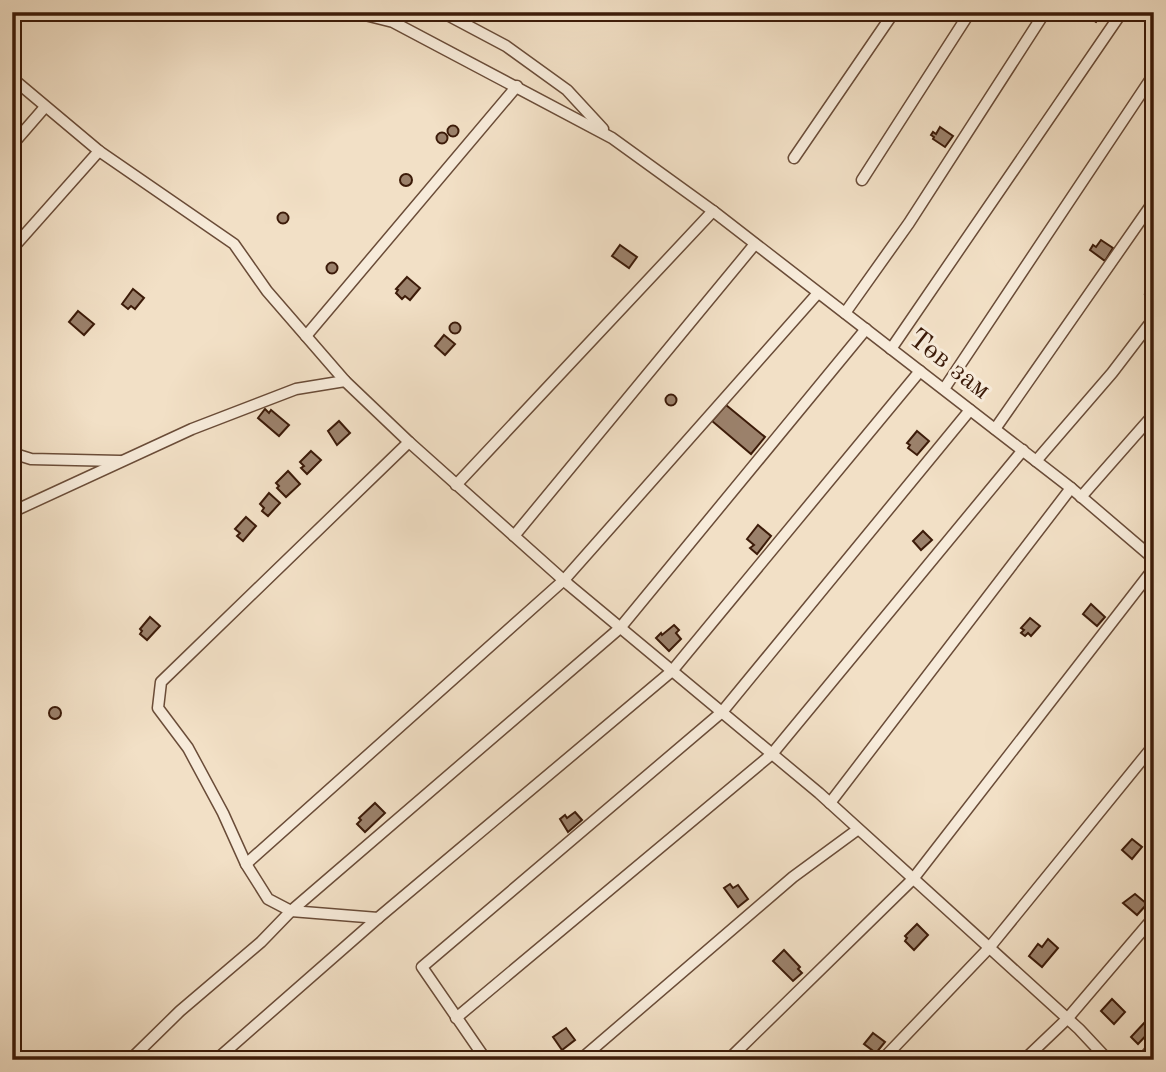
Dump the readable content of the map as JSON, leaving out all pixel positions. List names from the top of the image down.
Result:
{
  "streets": {
    "street": ["Төв зам"]
  }
}
